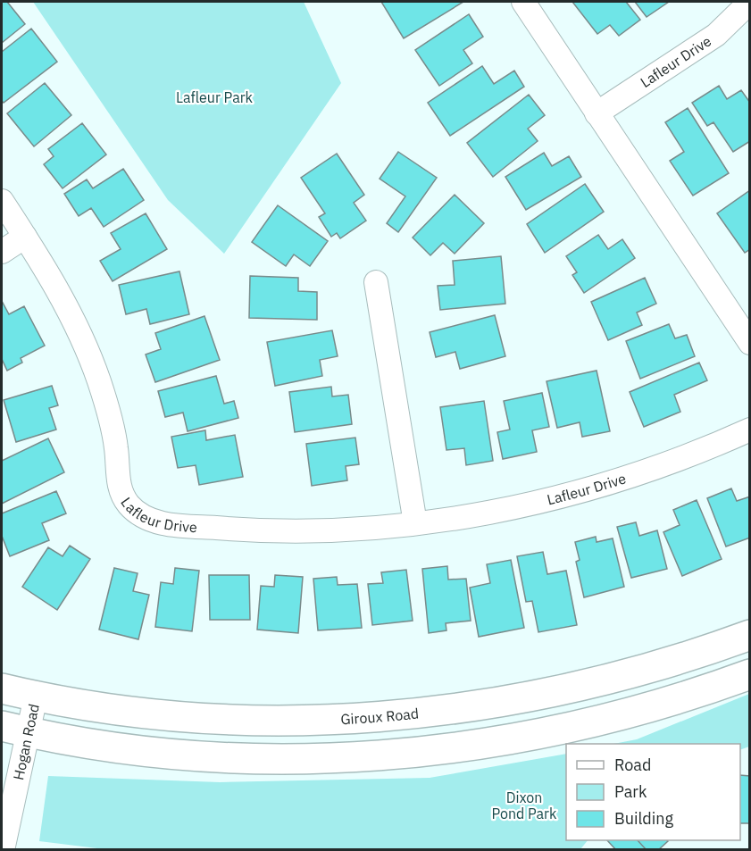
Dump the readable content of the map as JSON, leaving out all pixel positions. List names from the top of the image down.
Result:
{
  "streets": {
    "main road": ["Giroux Road"],
    "street": ["Lafleur Drive", "Hogan Road"]
  },
  "crossings": [
    ["Giroux Road", "Hogan Road"]
  ],
  "parks": ["Lafleur Park", "Dixon Pond Park"],
  "legend": ["Road", "Park", "Building"]
}
